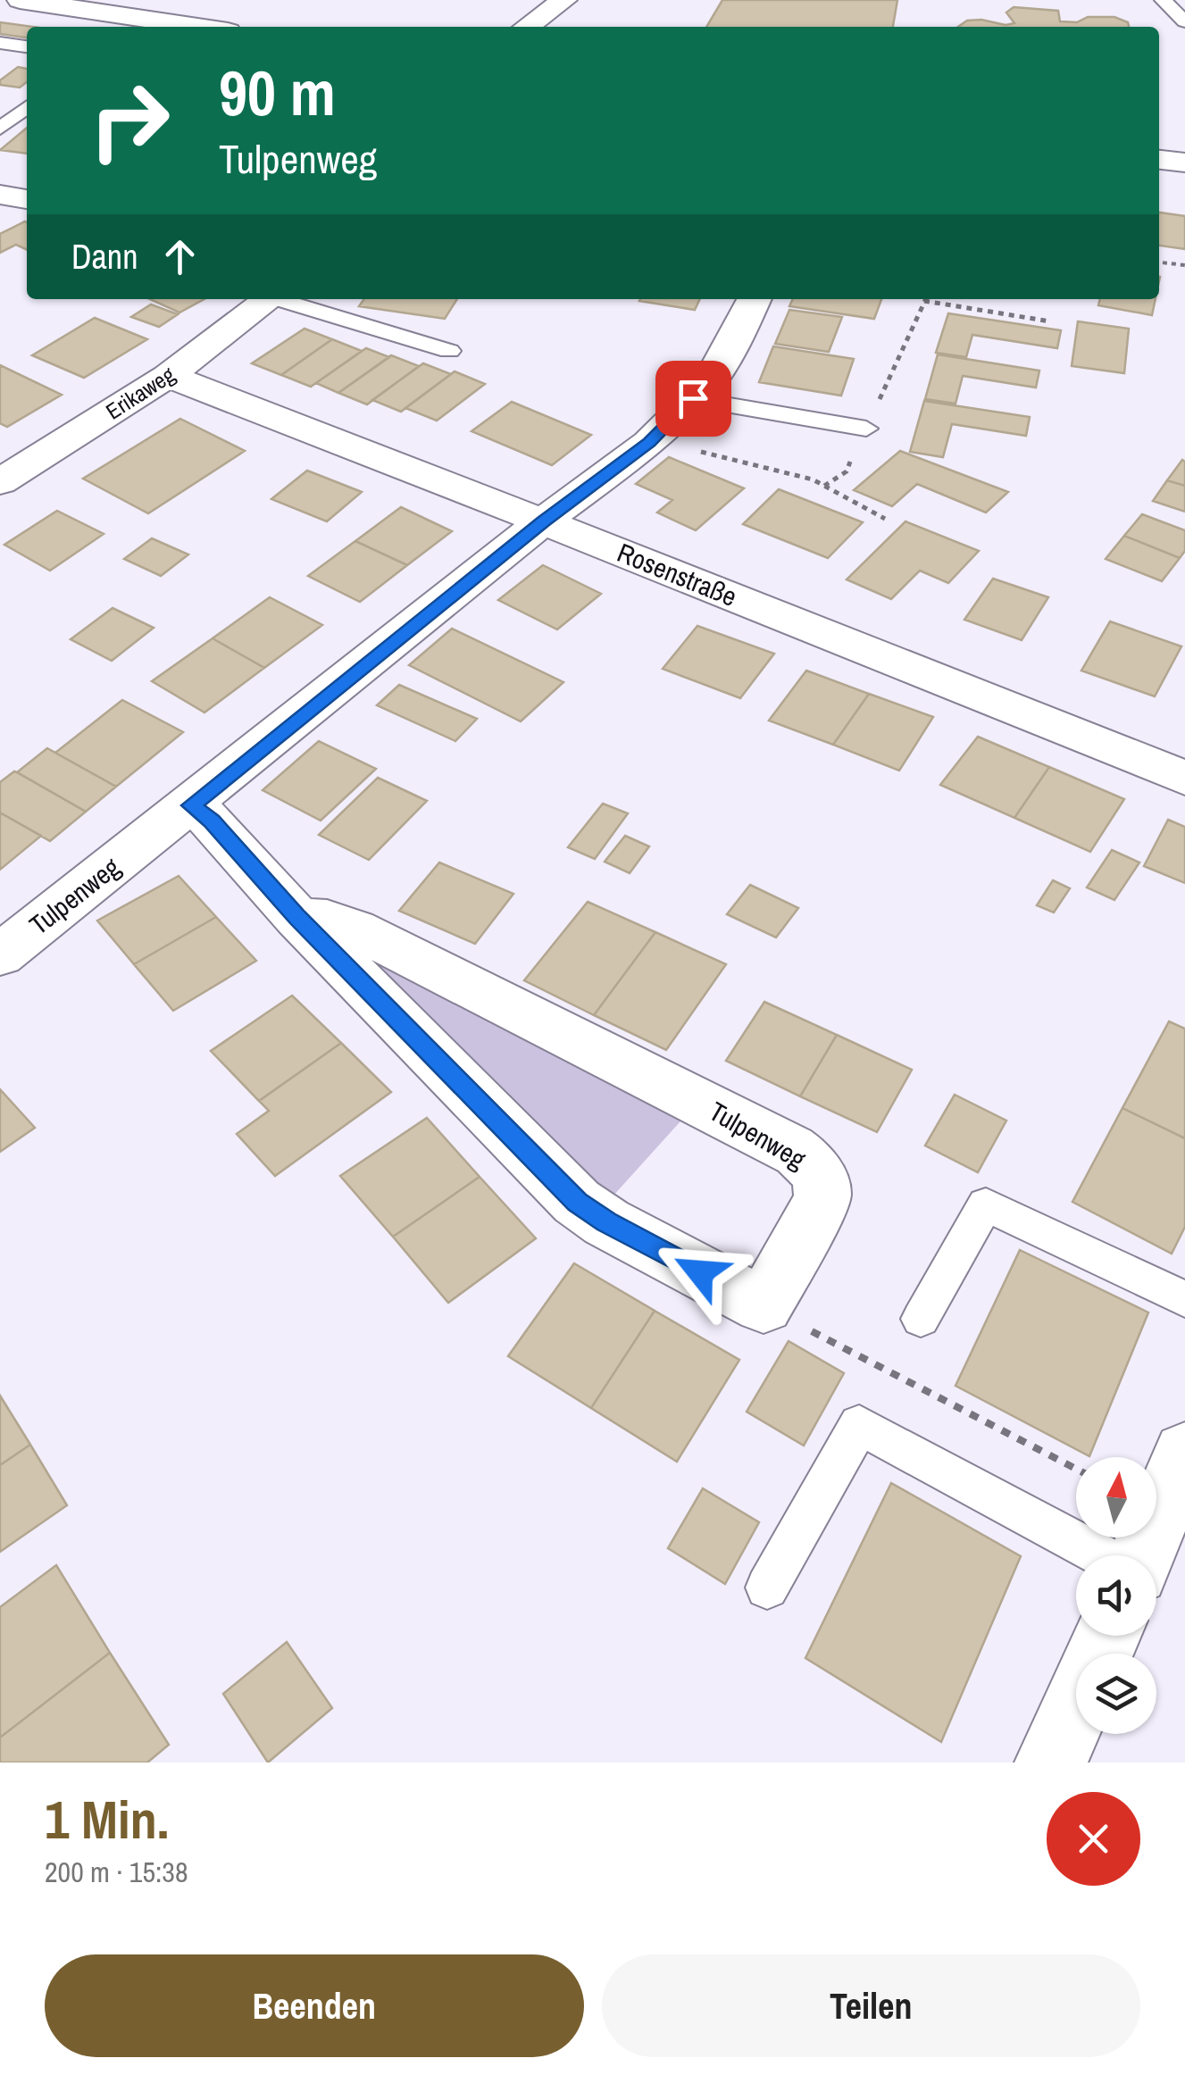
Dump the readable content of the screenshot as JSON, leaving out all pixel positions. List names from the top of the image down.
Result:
{
  "streets": {
    "street": ["Erikaweg", "Rosenstraße", "Tulpenweg"]
  },
  "crossings": [
    ["Erikaweg", "Rosenstraße"],
    ["Rosenstraße", "Tulpenweg"]
  ],
  "north": "top",
  "page": {
    "turn": ["90 m", "Tulpenweg"],
    "then": "Dann",
    "heading": ["1 Min.", "200 m · 15:38"],
    "buttons": ["Beenden", "Teilen"]
  }
}
